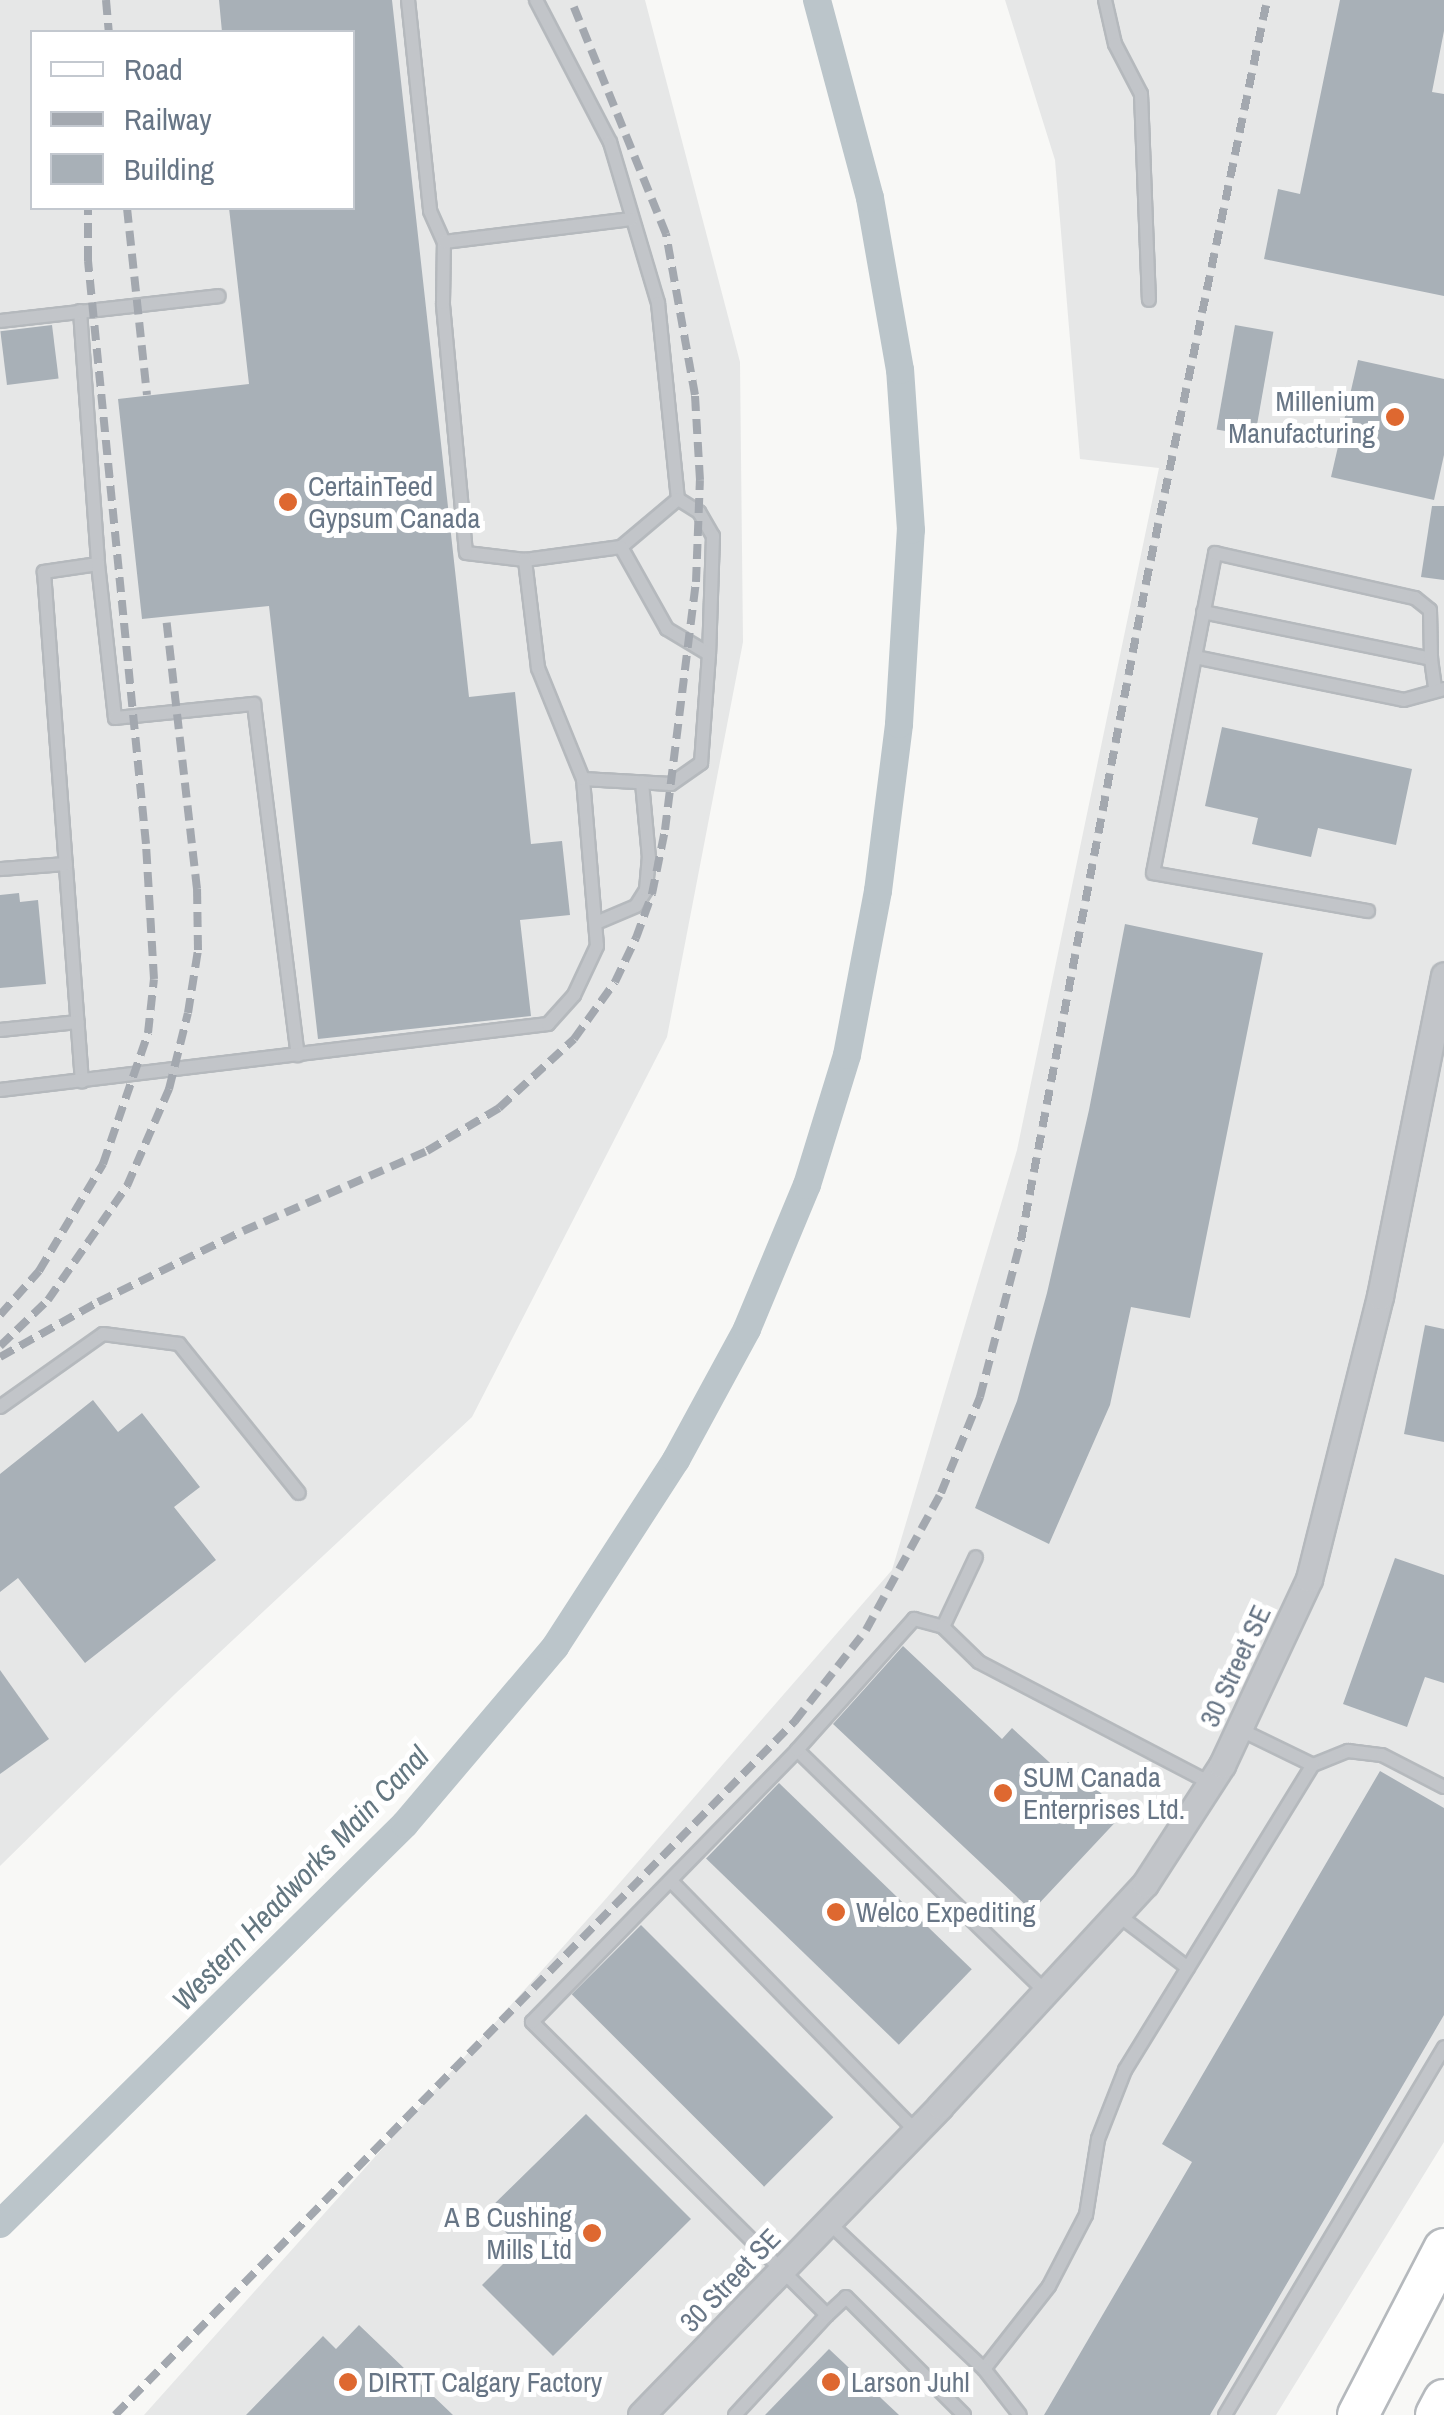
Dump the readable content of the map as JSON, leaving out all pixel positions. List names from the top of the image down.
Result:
{
  "streets": {
    "street": ["30 Street SE"]
  },
  "water": ["Western Headworks Main Canal"],
  "places": [
    "Millenium Manufacturing",
    "CertainTeed Gypsum Canada",
    "SUM Canada Enterprises Ltd.",
    "Welco Expediting",
    "A B Cushing Mills Ltd",
    "DIRTT Calgary Factory",
    "Larson Juhl"
  ],
  "legend": ["Road", "Railway", "Building"]
}
